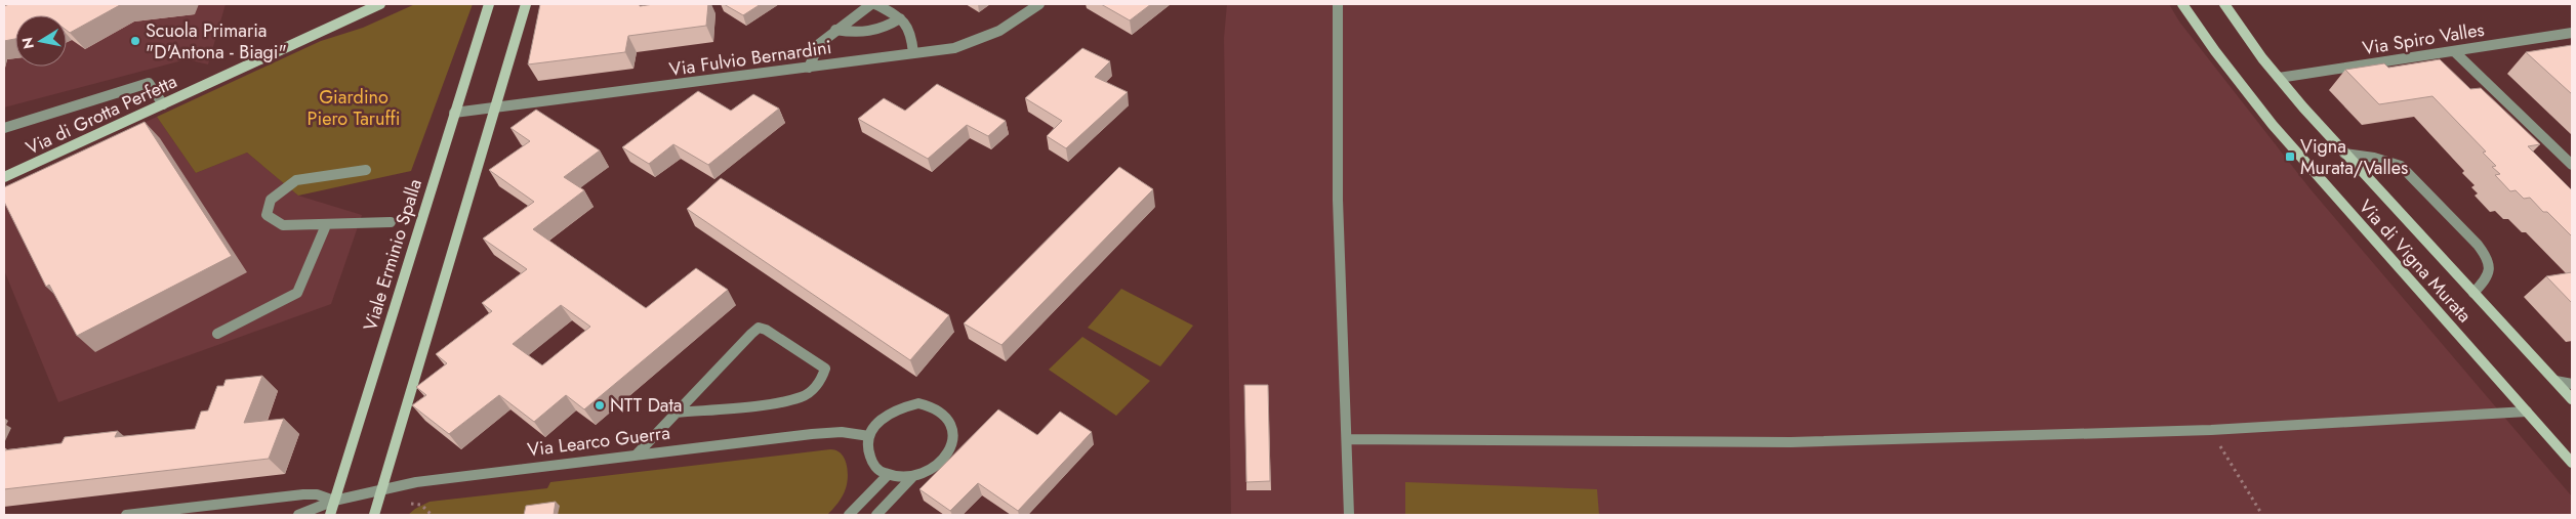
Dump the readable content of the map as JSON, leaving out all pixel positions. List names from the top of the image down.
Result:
{
  "streets": {
    "main road": ["Via di Grotta Perfetta", "Viale Erminio Spalla", "Via di Vigna Murata"],
    "street": ["Via Spiro Valles", "Via Fulvio Bernardini", "Via Learco Guerra"]
  },
  "crossings": [
    ["Via Spiro Valles", "Via di Vigna Murata"],
    ["Via Fulvio Bernardini", "Viale Erminio Spalla"],
    ["Viale Erminio Spalla", "Via Learco Guerra"]
  ],
  "parks": ["Giardino Piero Taruffi"],
  "places": {
    "other": ["Scuola Primaria \"D'Antona - Biagi\"", "NTT Data"],
    "transit": ["Vigna Murata/Valles"]
  },
  "north": "left"
}
